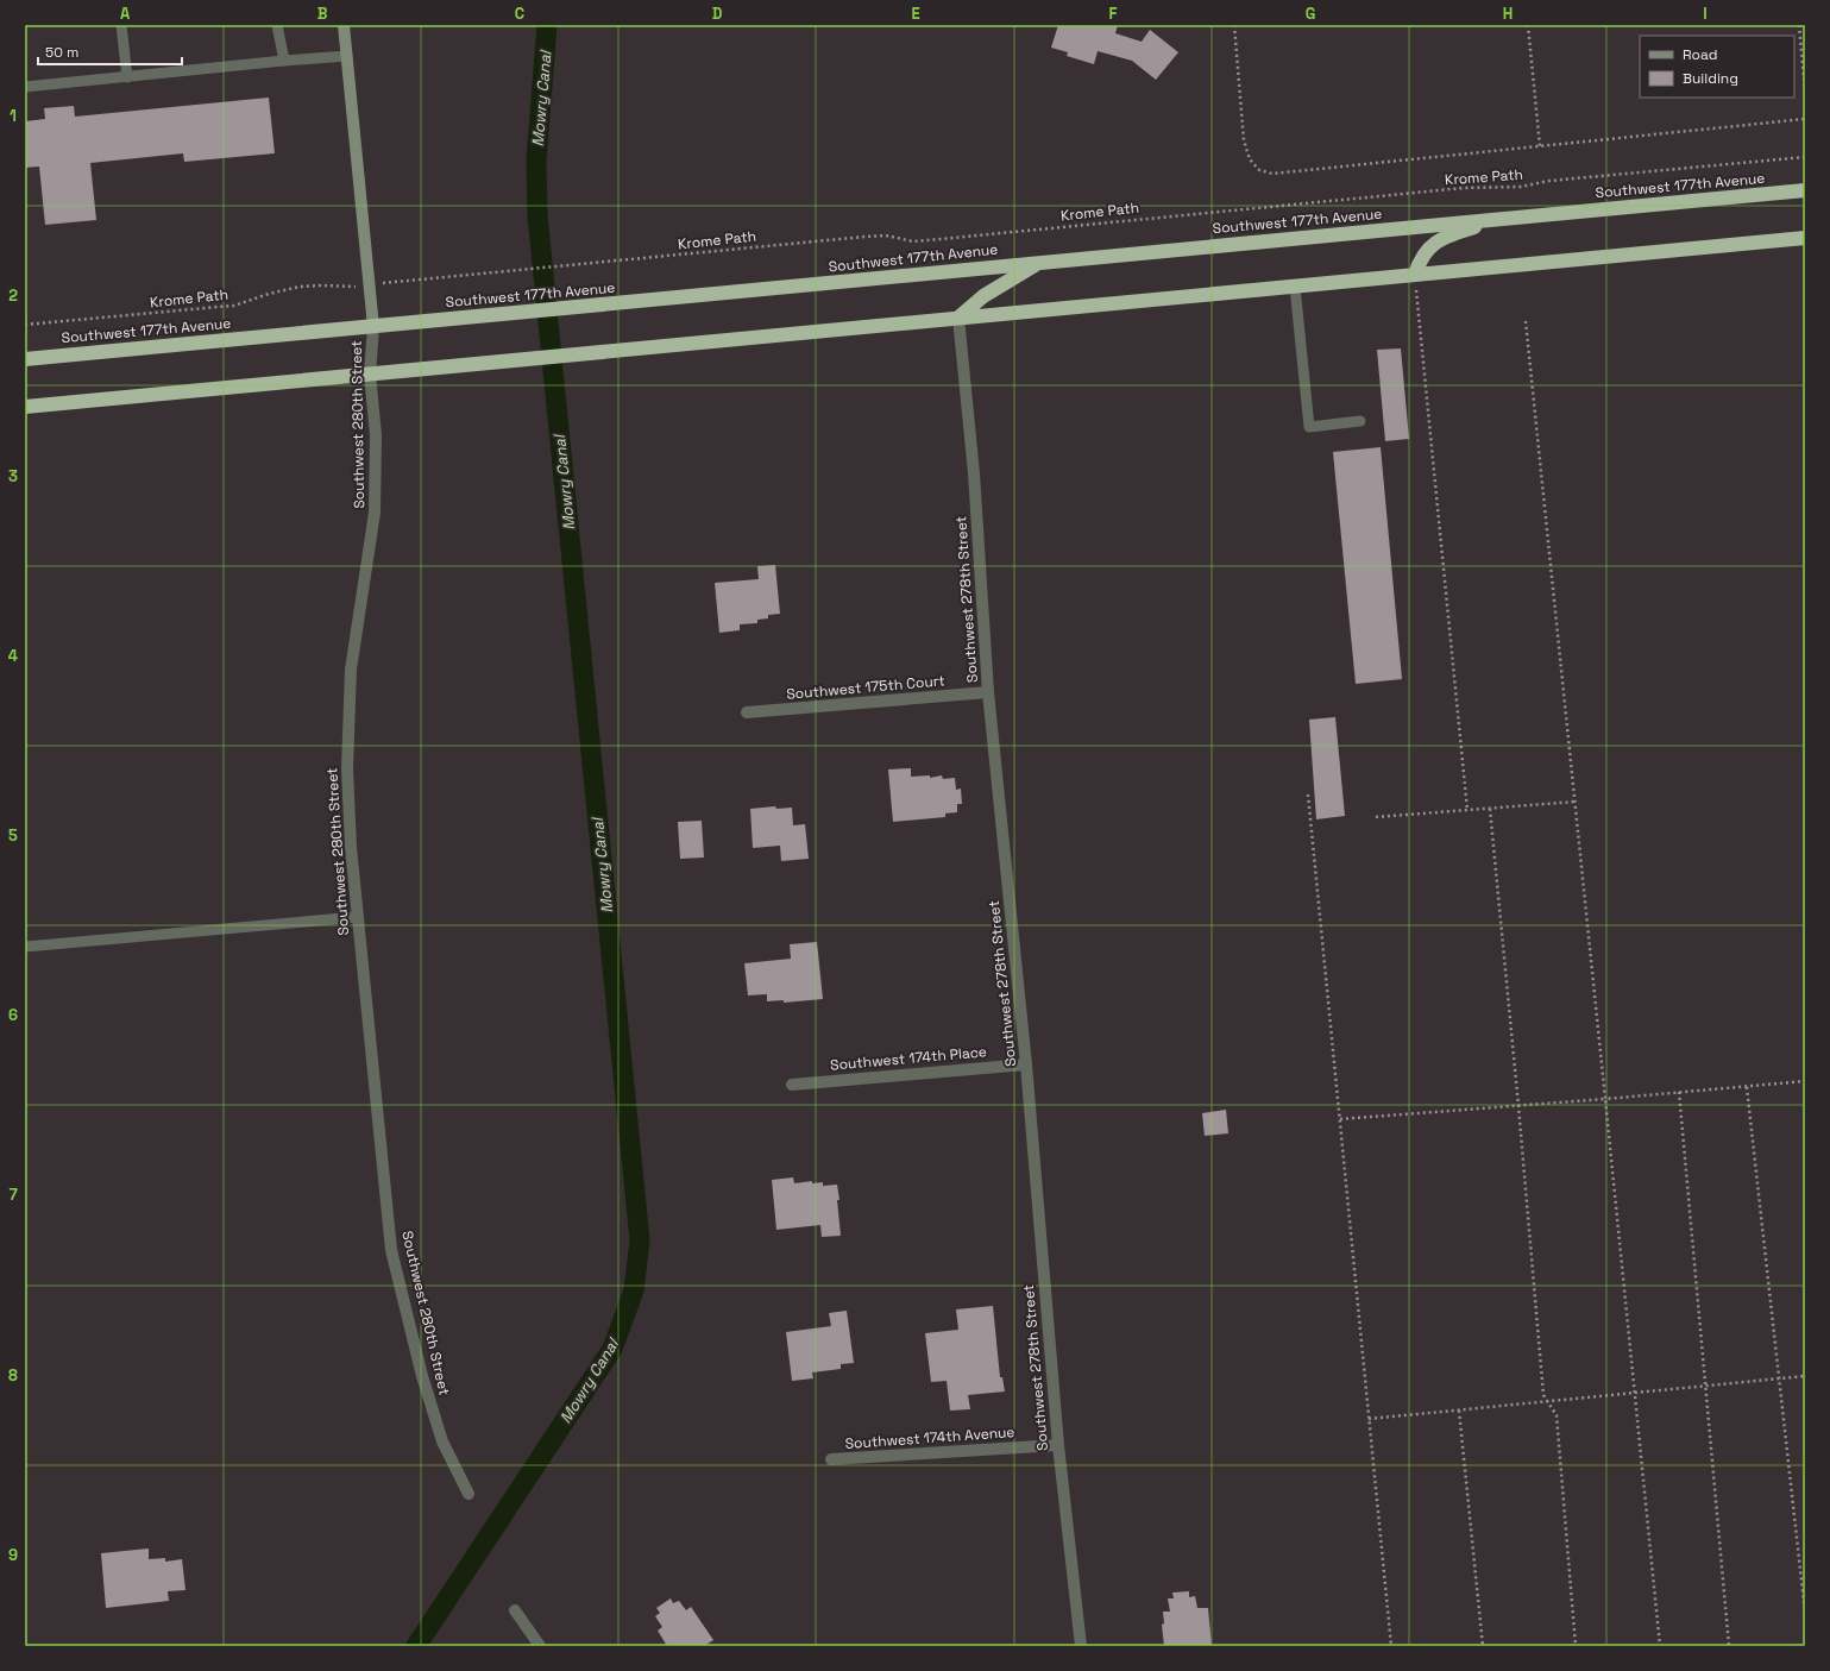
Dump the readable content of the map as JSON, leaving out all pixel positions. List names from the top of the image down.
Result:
{
  "streets": {
    "highway": ["Southwest 177th Avenue"],
    "street": [
      "Southwest 280th Street",
      "Southwest 278th Street",
      "Southwest 175th Court",
      "Southwest 174th Place",
      "Southwest 174th Avenue"
    ],
    "path": ["Krome Path"]
  },
  "crossings": [
    ["Southwest 177th Avenue", "Southwest 280th Street"],
    ["Southwest 278th Street", "Southwest 175th Court"],
    ["Southwest 278th Street", "Southwest 174th Place"],
    ["Southwest 278th Street", "Southwest 174th Avenue"]
  ],
  "water": ["Mowry Canal"],
  "legend": ["Road", "Building"],
  "scale_bar": "50 m",
  "grid": {
    "columns": [
      "A",
      "B",
      "C",
      "D",
      "E",
      "F",
      "G",
      "H",
      "I"
    ],
    "rows": [
      "1",
      "2",
      "3",
      "4",
      "5",
      "6",
      "7",
      "8",
      "9"
    ]
  }
}
